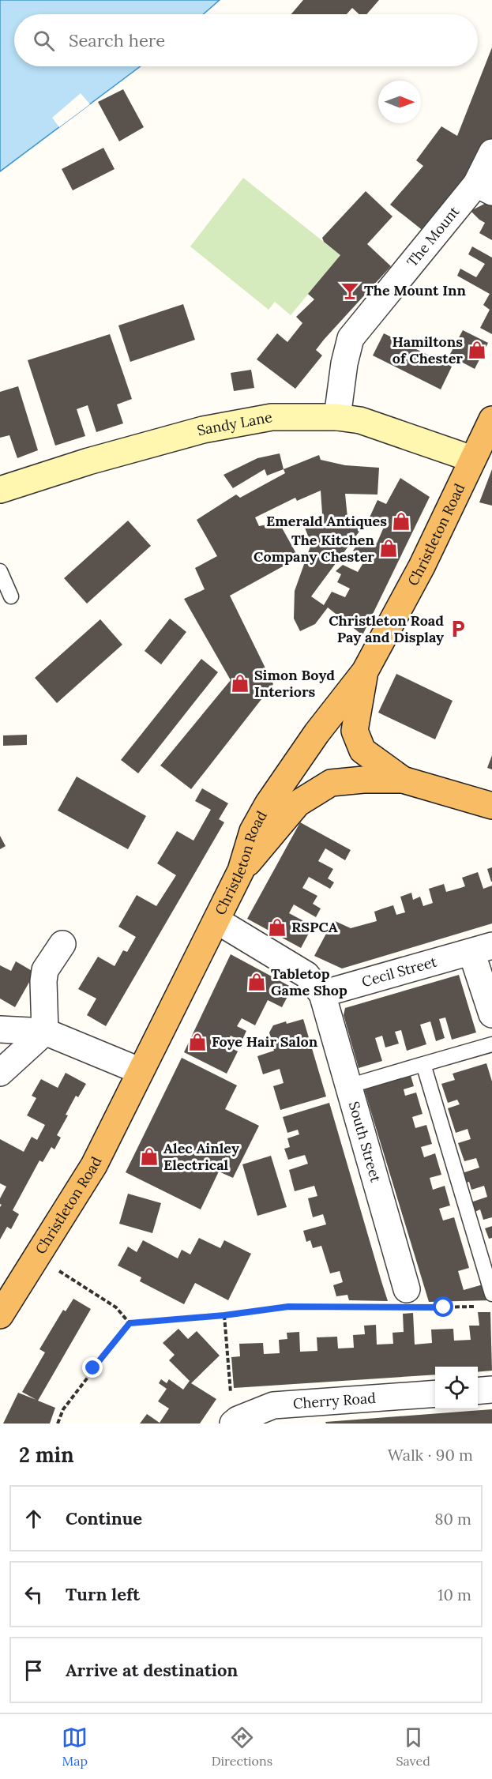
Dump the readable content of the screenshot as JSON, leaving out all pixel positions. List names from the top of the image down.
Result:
{
  "streets": {
    "highway": ["Christleton Road"],
    "main road": ["Sandy Lane"],
    "street": [
      "The Mount",
      "Cecil Street",
      "South Street",
      "Cherry Road"
    ]
  },
  "crossings": [
    ["The Mount", "Sandy Lane"],
    ["Sandy Lane", "Christleton Road"],
    ["Cecil Street", "South Street"]
  ],
  "places": {
    "bar": ["The Mount Inn"],
    "shop": [
      "Hamiltons of Chester",
      "Emerald Antiques",
      "The Kitchen Company Chester",
      "Simon Boyd Interiors",
      "RSPCA",
      "Tabletop Game Shop",
      "Foye Hair Salon",
      "Alec Ainley Electrical"
    ],
    "parking": ["Christleton Road Pay and Display"]
  },
  "north": "right",
  "page": {
    "search": "Search here",
    "heading": ["2 min", "Walk · 90 m"],
    "list": [
      ["Continue", "80 m"],
      ["Turn left", "10 m"],
      "Arrive at destination"
    ],
    "nav": ["Map", "Directions", "Saved"]
  }
}
